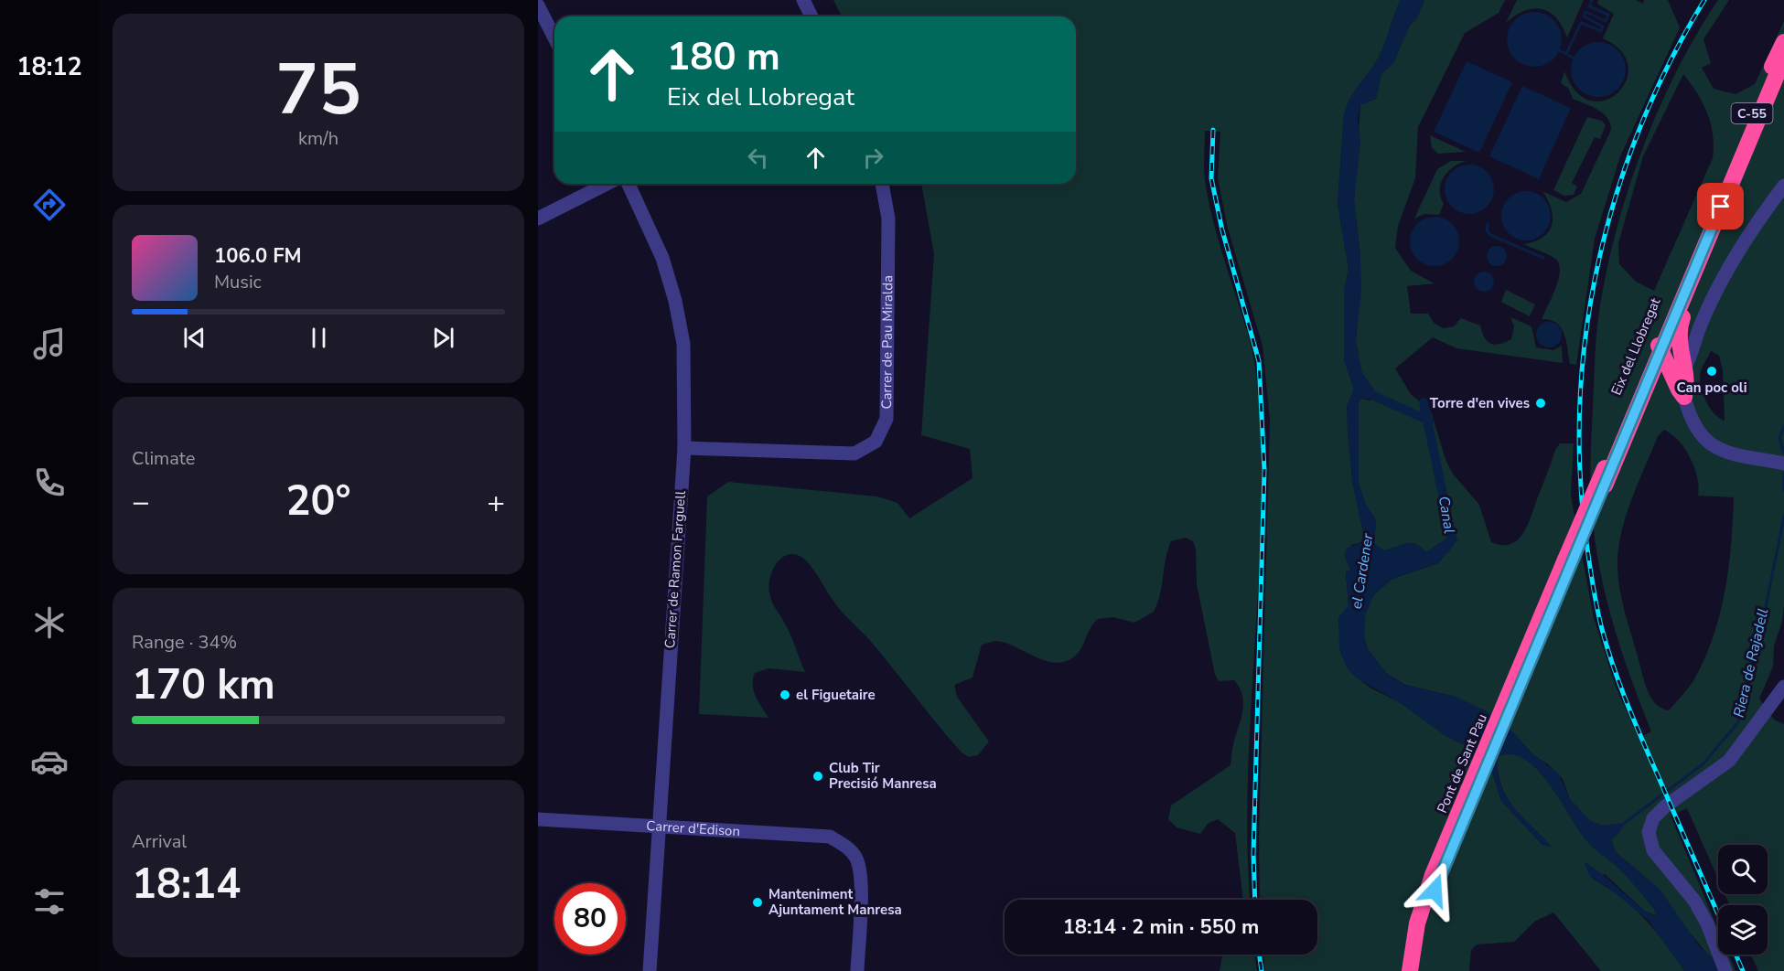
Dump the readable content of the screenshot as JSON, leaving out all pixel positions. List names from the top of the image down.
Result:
{
  "streets": {
    "highway": ["C-55", "Eix del Llobregat", "Pont de Sant Pau"],
    "street": ["Carrer de Pau Miralda", "Carrer de Ramon Farguell", "Carrer d'Edison"]
  },
  "crossings": [
    ["C-55", "Pont de Sant Pau"],
    ["Carrer de Pau Miralda", "Carrer de Ramon Farguell"],
    ["Eix del Llobregat", "Pont de Sant Pau"],
    ["Carrer de Ramon Farguell", "Carrer d'Edison"]
  ],
  "water": ["Canal", "el Cardener", "Riera de Rajadell"],
  "places": [
    "Can poc oli",
    "Torre d'en vives",
    "el Figuetaire",
    "Club Tir Precisió Manresa",
    "Manteniment Ajuntament Manresa"
  ],
  "page": {
    "tabs": "18:12",
    "tile": [
      ["75", "km/h"],
      "Climate",
      ["Range · 34%", "170 km"],
      ["Arrival", "18:14"]
    ],
    "turn": ["180 m", "Eix del Llobregat"],
    "song": ["106.0 FM", "Music"],
    "heat": ["−", "20°", "+"],
    "limit": "80",
    "trip": "18:14 · 2 min · 550 m"
  }
}
